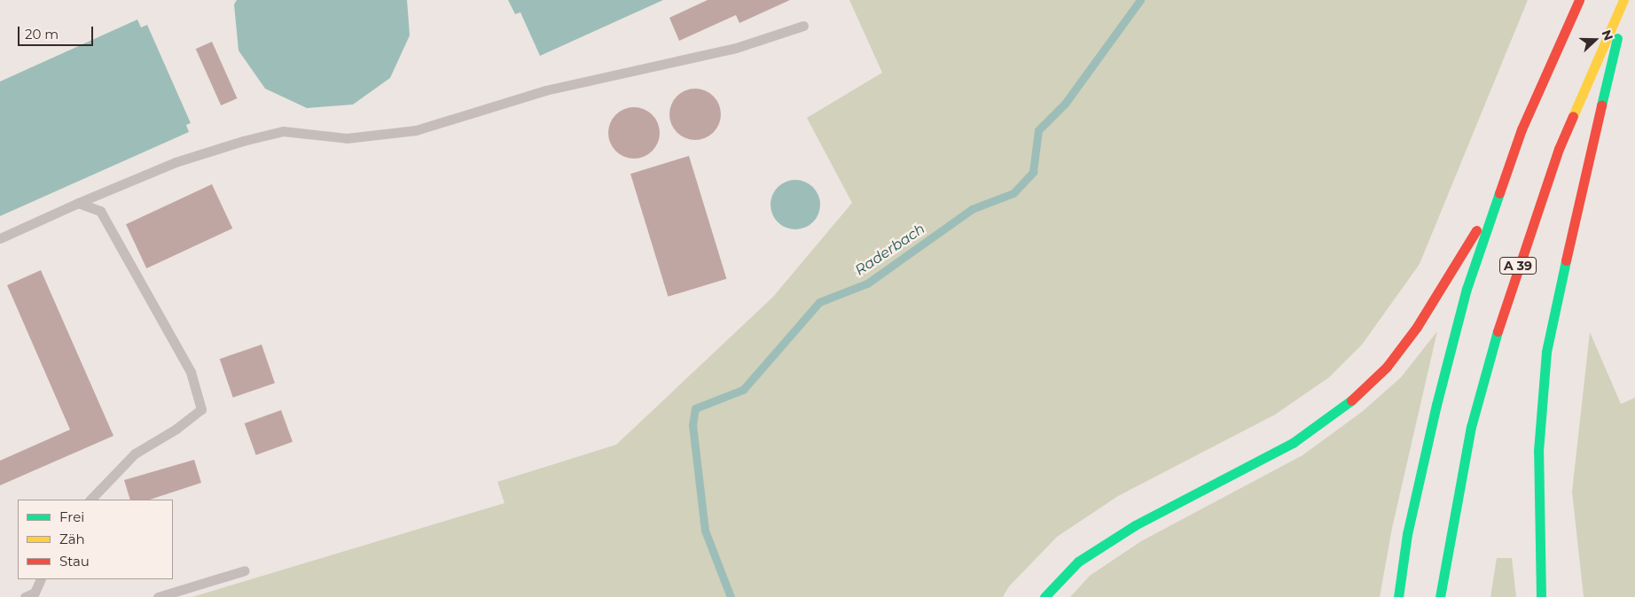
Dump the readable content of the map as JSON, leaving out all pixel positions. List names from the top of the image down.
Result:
{
  "streets": {
    "highway": ["A 39"]
  },
  "water": ["Raderbach"],
  "legend": ["Frei", "Zäh", "Stau"],
  "scale_bar": "20 m",
  "north": "right"
}
